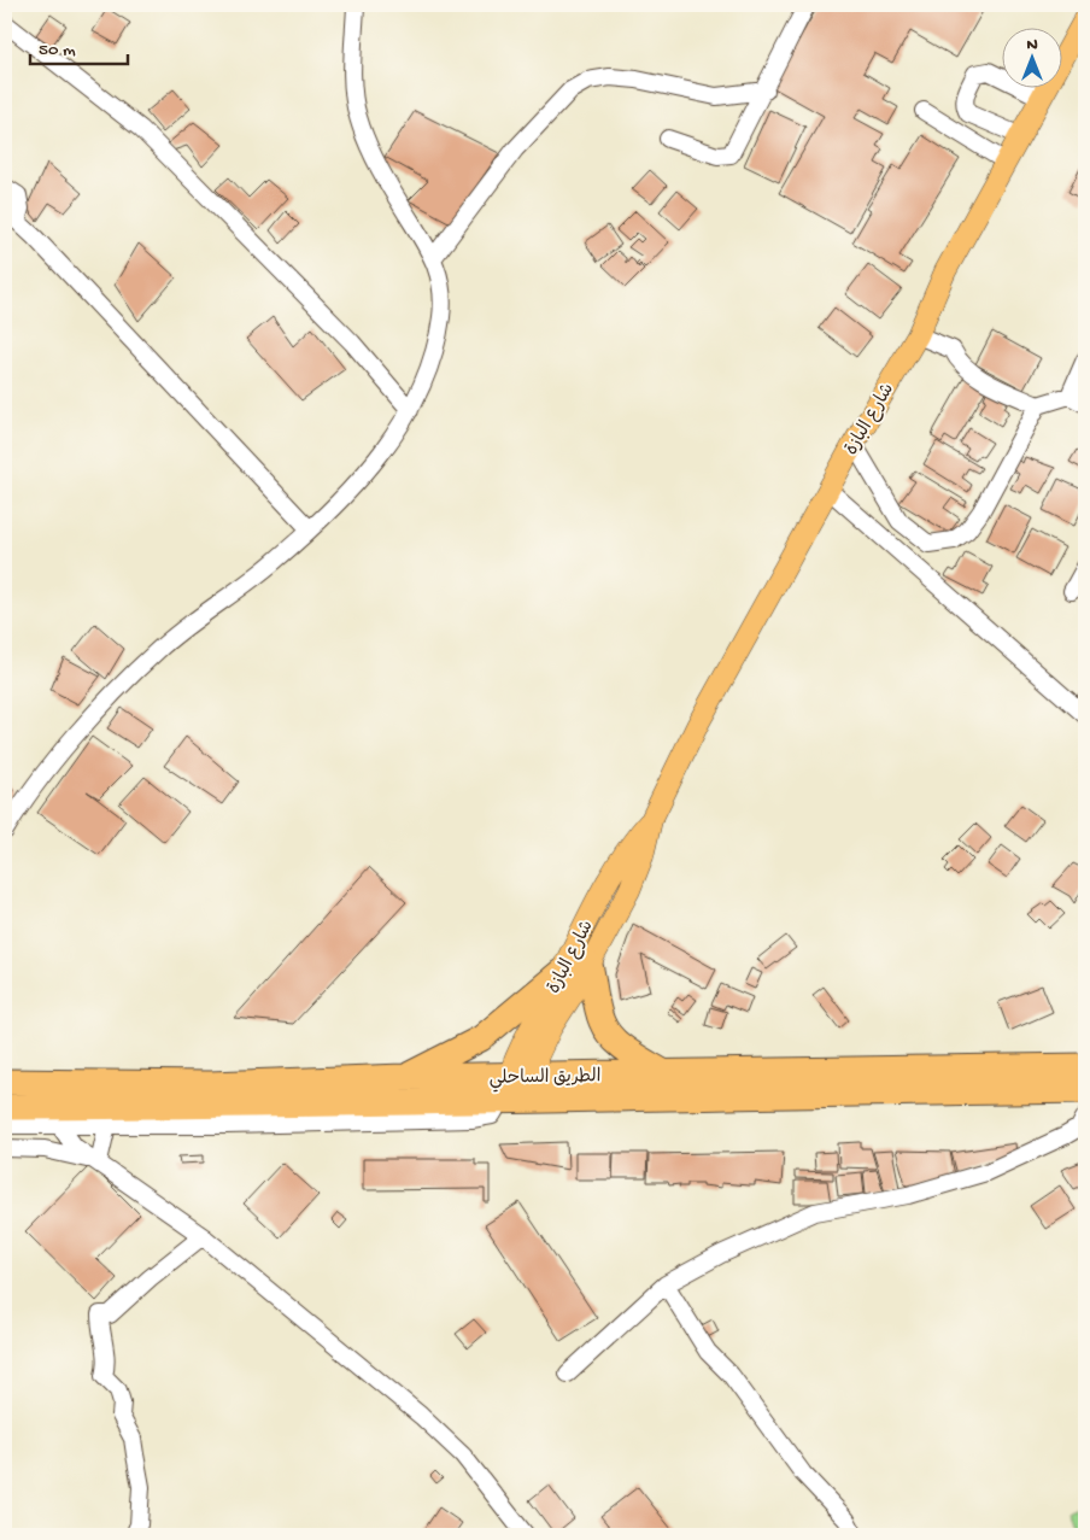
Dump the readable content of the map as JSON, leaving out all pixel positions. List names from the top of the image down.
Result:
{
  "streets": {
    "highway": ["الطريق الساحلي"],
    "main road": ["شارع البازة"]
  },
  "crossings": [
    ["شارع البازة", "الطريق الساحلي"]
  ],
  "scale_bar": "50 m",
  "north": "top"
}
